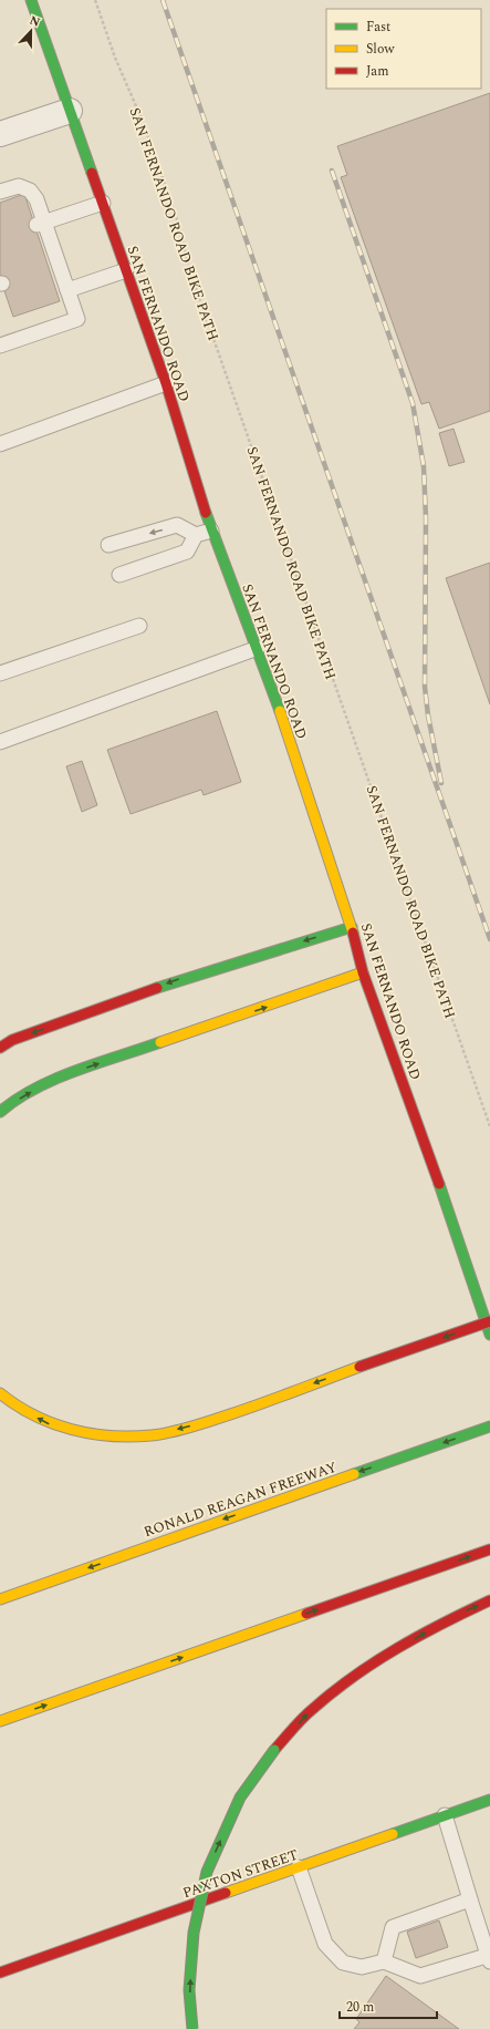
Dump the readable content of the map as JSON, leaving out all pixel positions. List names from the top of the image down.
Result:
{
  "streets": {
    "main road": ["SAN FERNANDO ROAD", "RONALD REAGAN FREEWAY", "PAXTON STREET"],
    "path": ["SAN FERNANDO ROAD BIKE PATH"]
  },
  "one_way": ["RONALD REAGAN FREEWAY"],
  "legend": ["Fast", "Slow", "Jam"],
  "scale_bar": "20 m",
  "north": "top"
}
